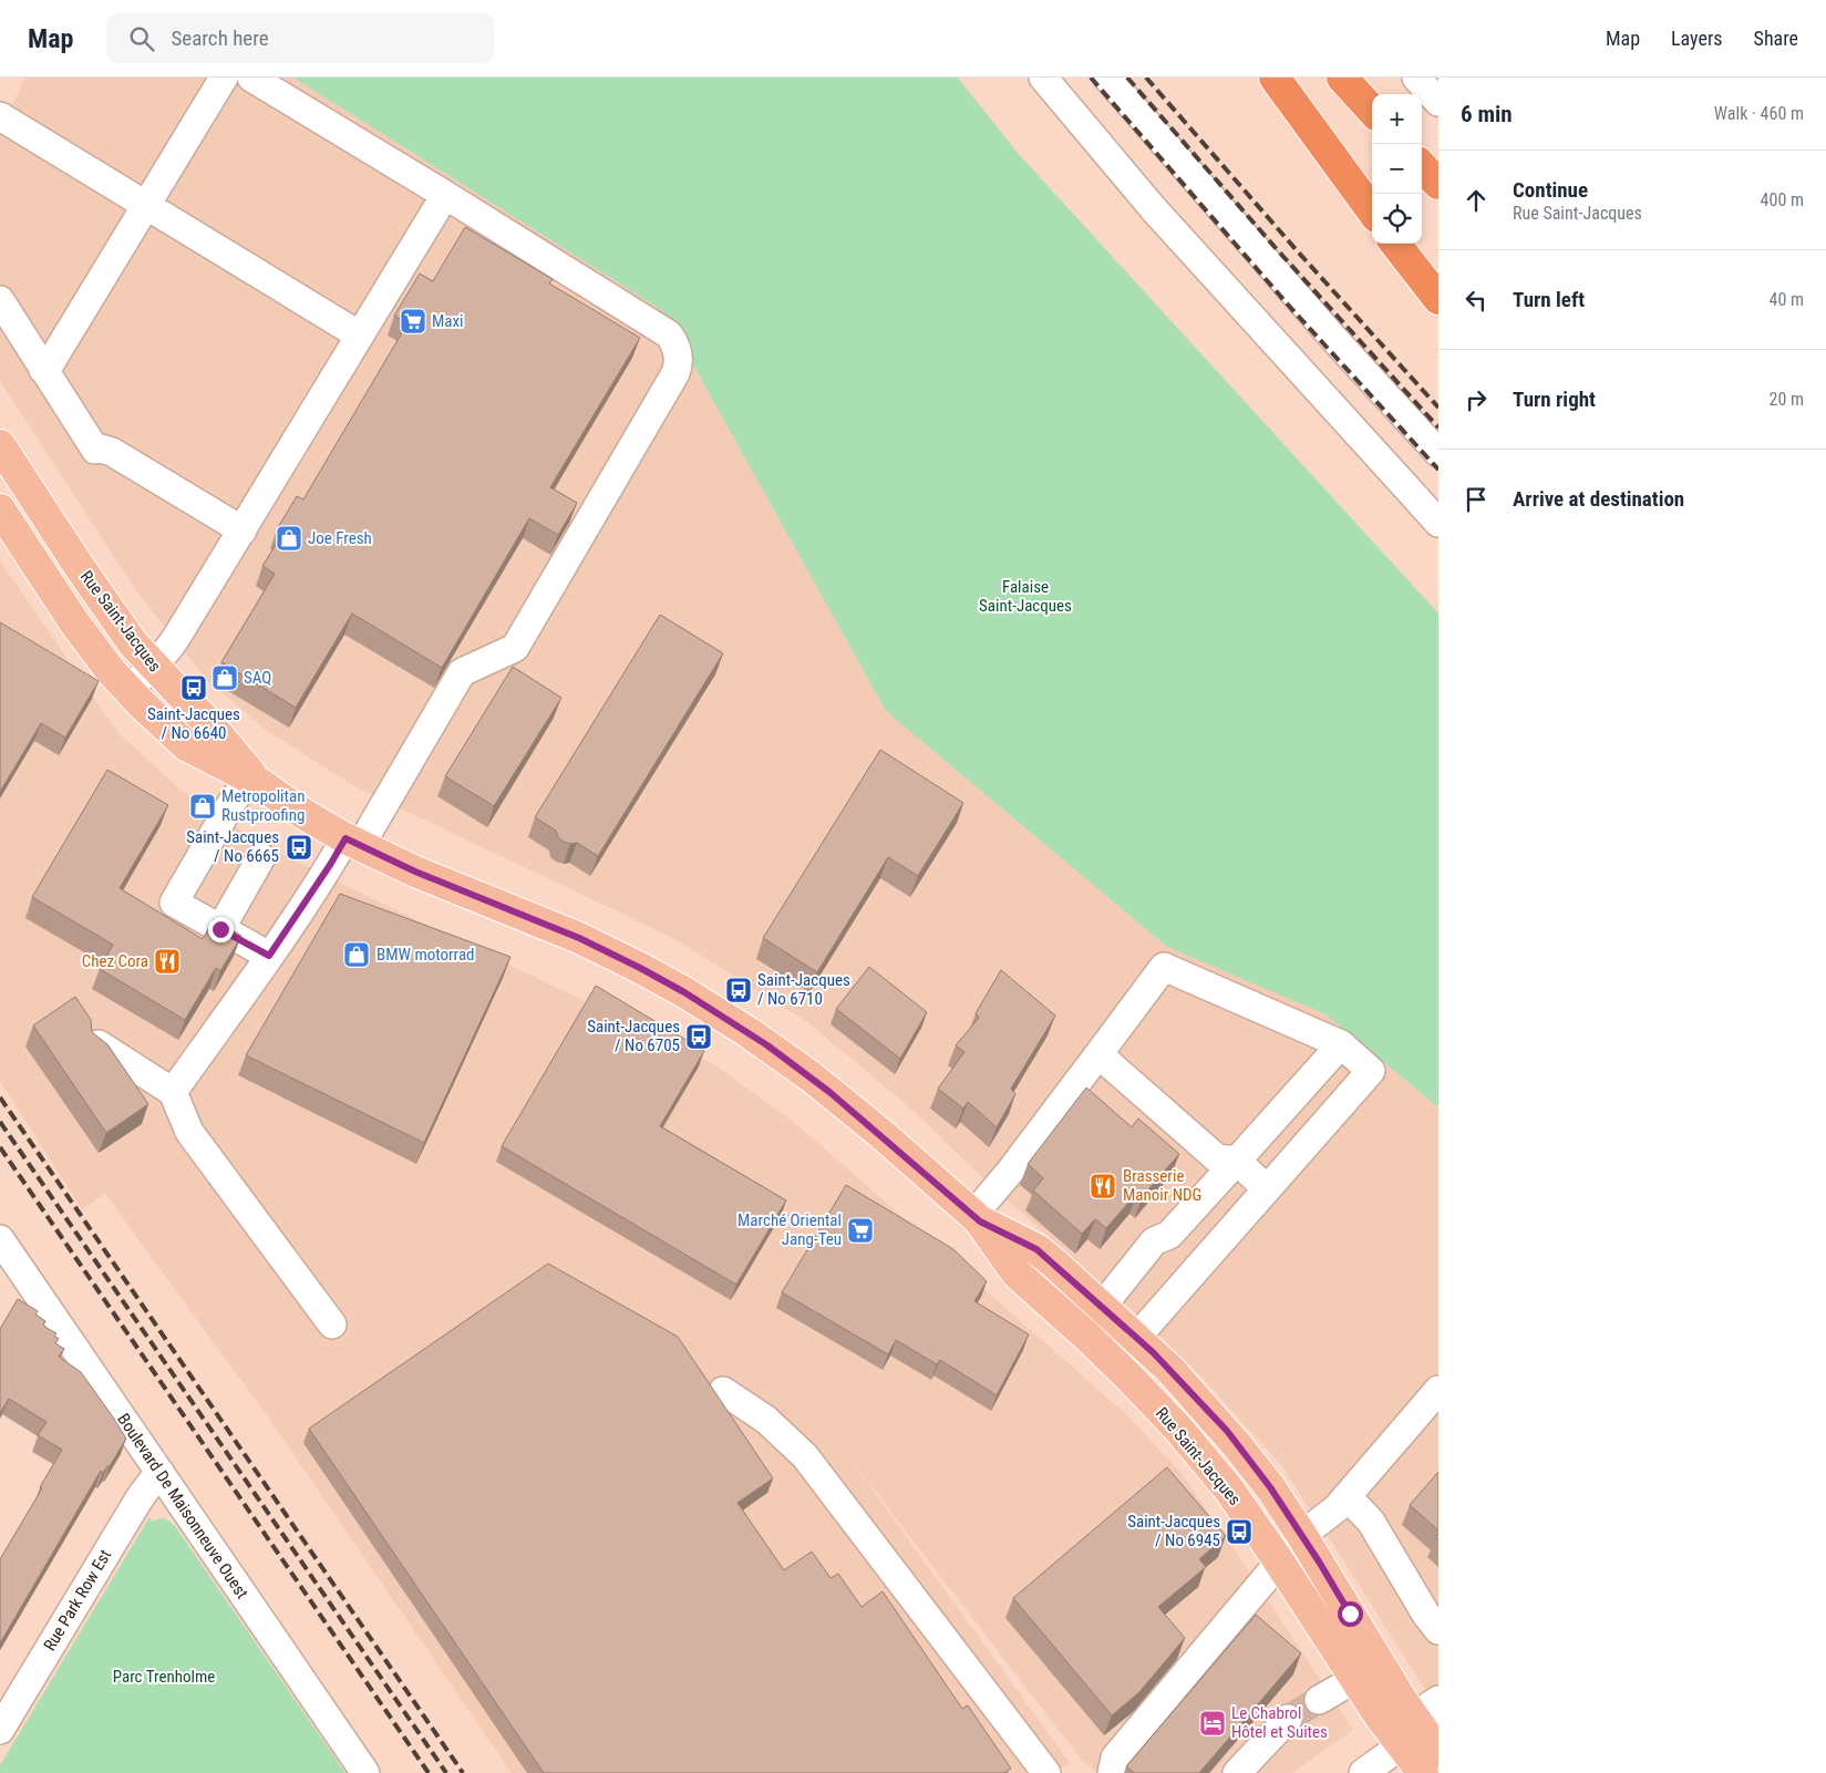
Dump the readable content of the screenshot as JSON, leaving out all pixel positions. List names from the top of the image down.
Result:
{
  "streets": {
    "main road": ["Rue Saint-Jacques"],
    "street": ["Boulevard De Maisonneuve Ouest", "Rue Park Row Est"]
  },
  "crossings": [
    ["Boulevard De Maisonneuve Ouest", "Rue Park Row Est"]
  ],
  "parks": ["Falaise Saint-Jacques", "Parc Trenholme"],
  "places": {
    "supermarket": ["Maxi", "Marché Oriental Jang-Teu"],
    "shop": [
      "Joe Fresh",
      "SAQ",
      "Metropolitan Rustproofing",
      "BMW motorrad"
    ],
    "bus stop": [
      "Saint-Jacques / No 6640",
      "Saint-Jacques / No 6665",
      "Saint-Jacques / No 6710",
      "Saint-Jacques / No 6705",
      "Saint-Jacques / No 6945"
    ],
    "restaurant": ["Chez Cora", "Brasserie Manoir NDG"],
    "hotel": ["Le Chabrol Hôtel et Suites"]
  },
  "page": {
    "header": "Map",
    "search": "Search here",
    "nav": ["Map", "Layers", "Share"],
    "heading": ["6 min", "Walk · 460 m"],
    "map_buttons": ["+", "−"],
    "list": [
      ["Continue", "Rue Saint-Jacques", "400 m"],
      ["Turn left", "40 m"],
      ["Turn right", "20 m"],
      "Arrive at destination"
    ]
  }
}
